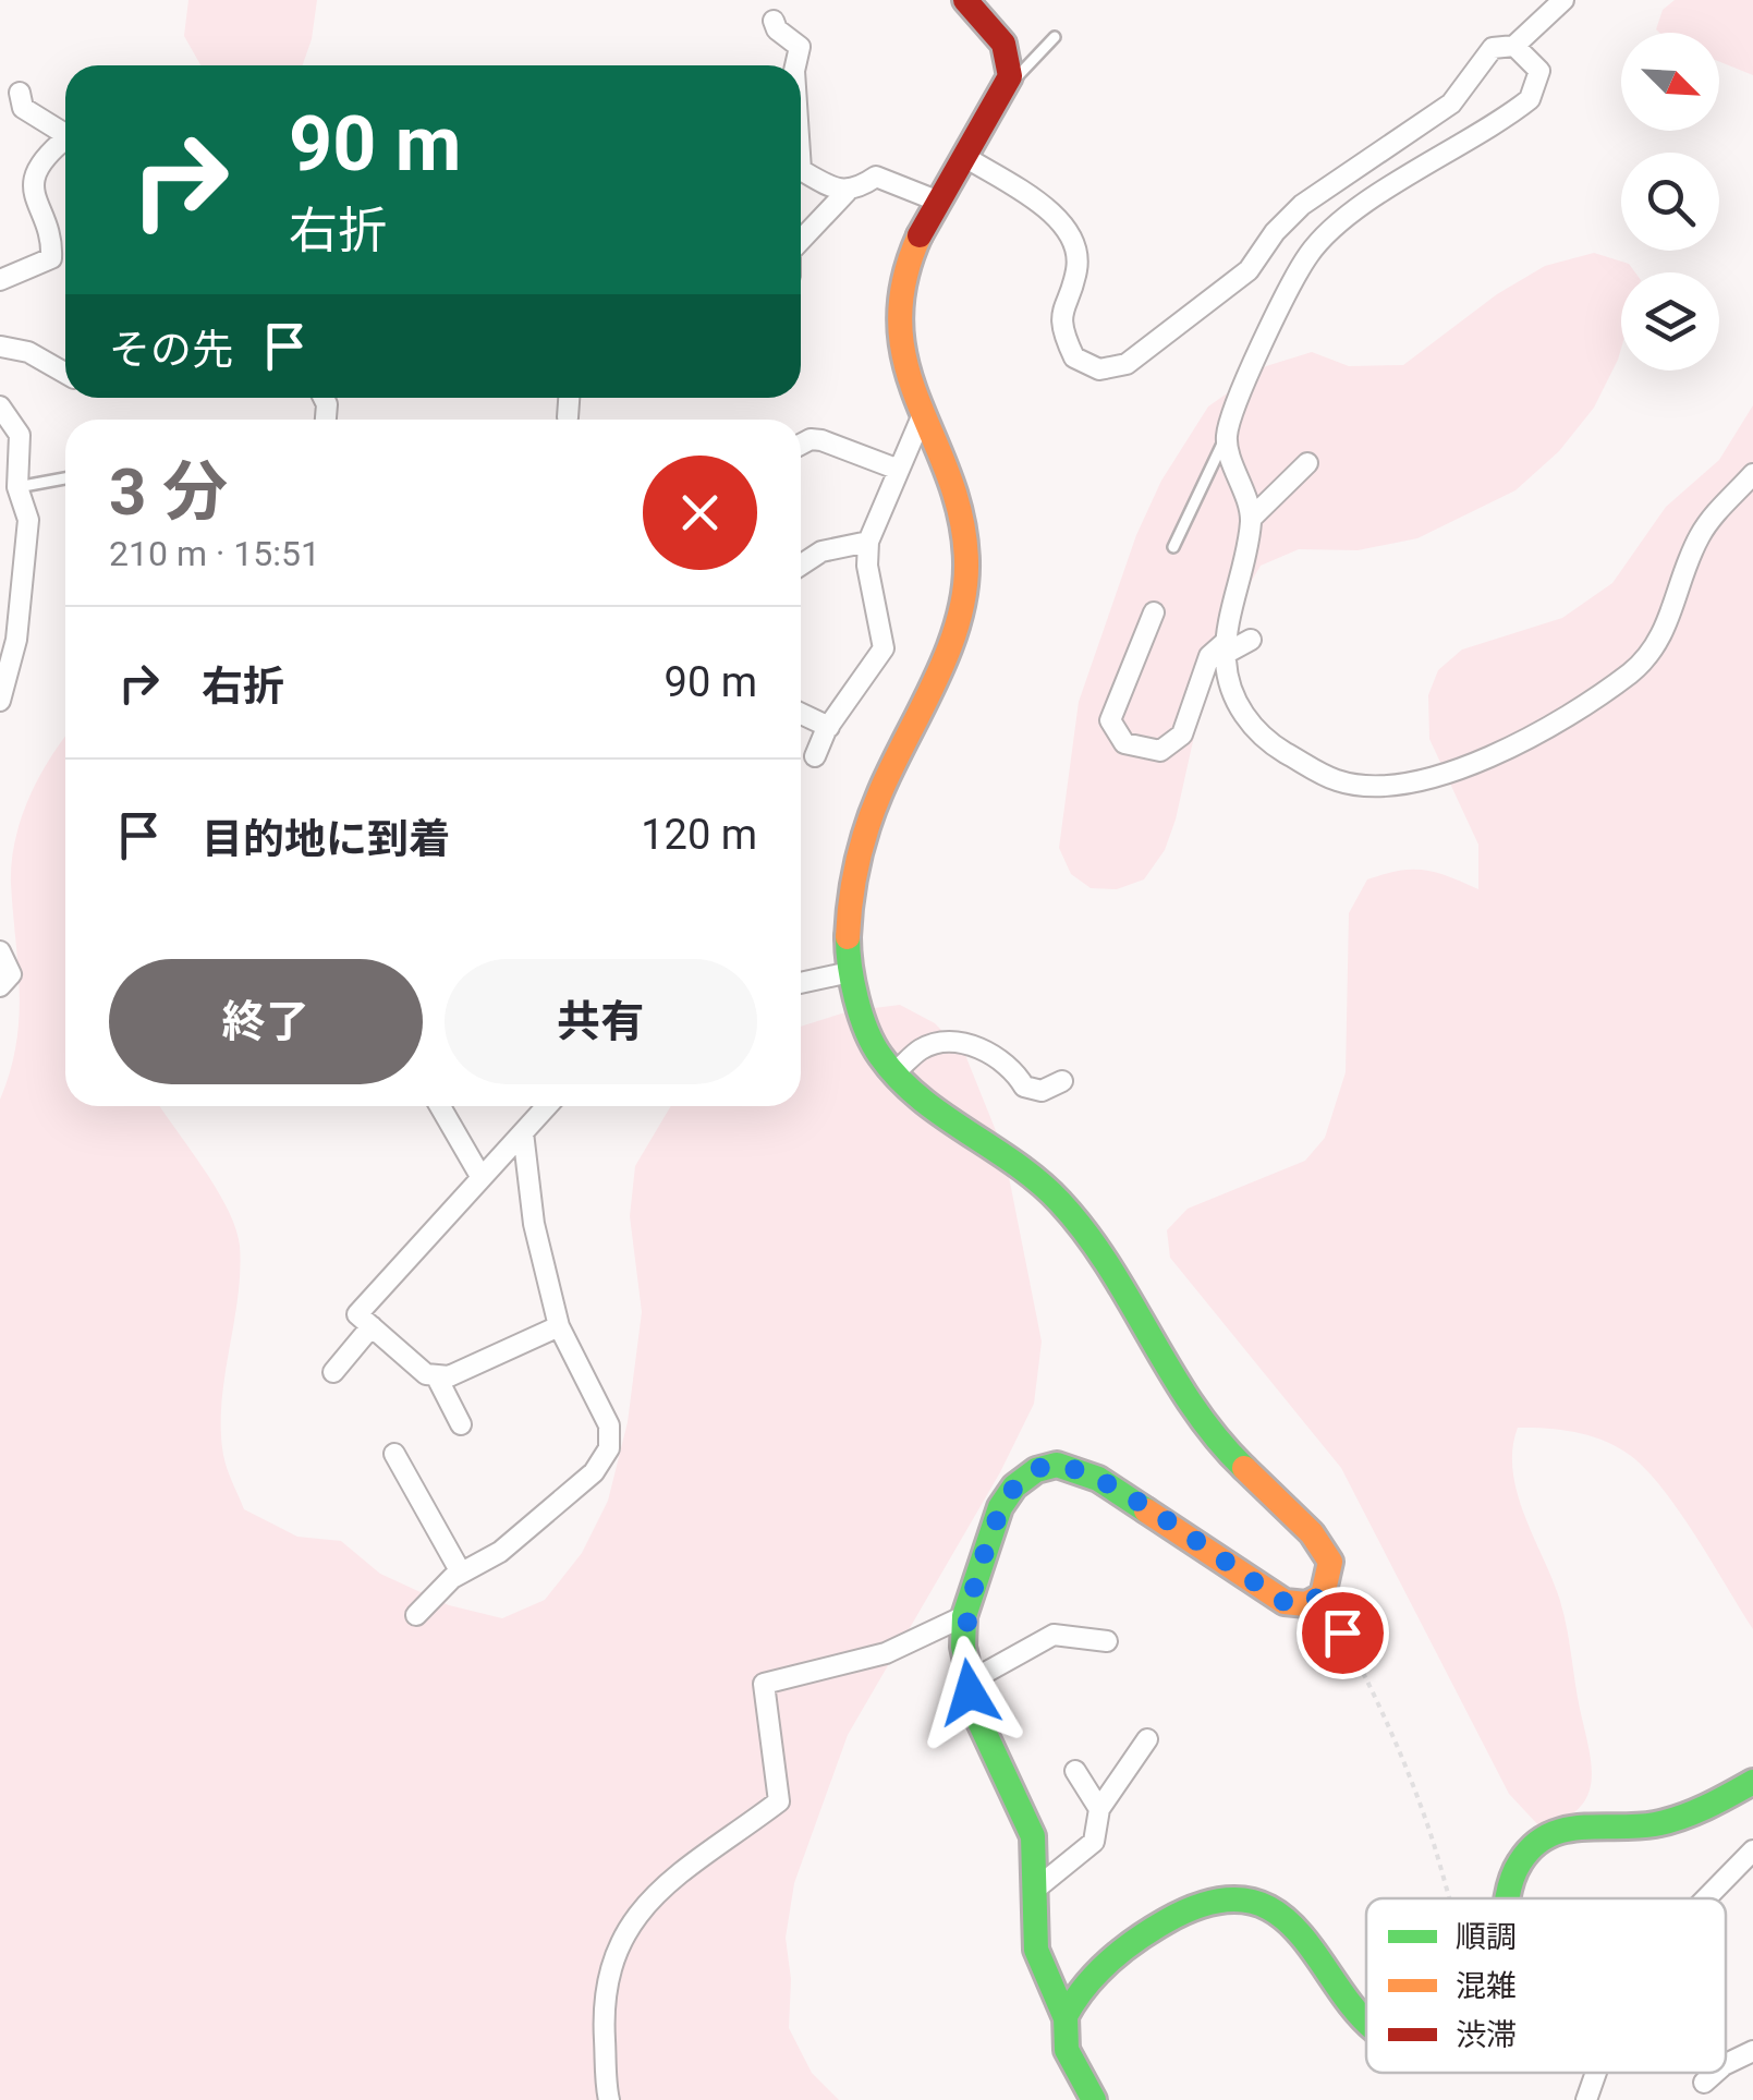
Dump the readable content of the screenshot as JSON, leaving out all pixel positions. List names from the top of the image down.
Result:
{
  "legend": ["順調", "混雑", "渋滞"],
  "north": "bottom right",
  "page": {
    "turn": ["90 m", "右折"],
    "then": "その先",
    "heading": ["3 分", "210 m · 15:51"],
    "list": [
      {
        "name": "右折",
        "value": "90 m"
      },
      {
        "name": "目的地に到着",
        "value": "120 m"
      }
    ],
    "buttons": ["終了", "共有"]
  }
}
